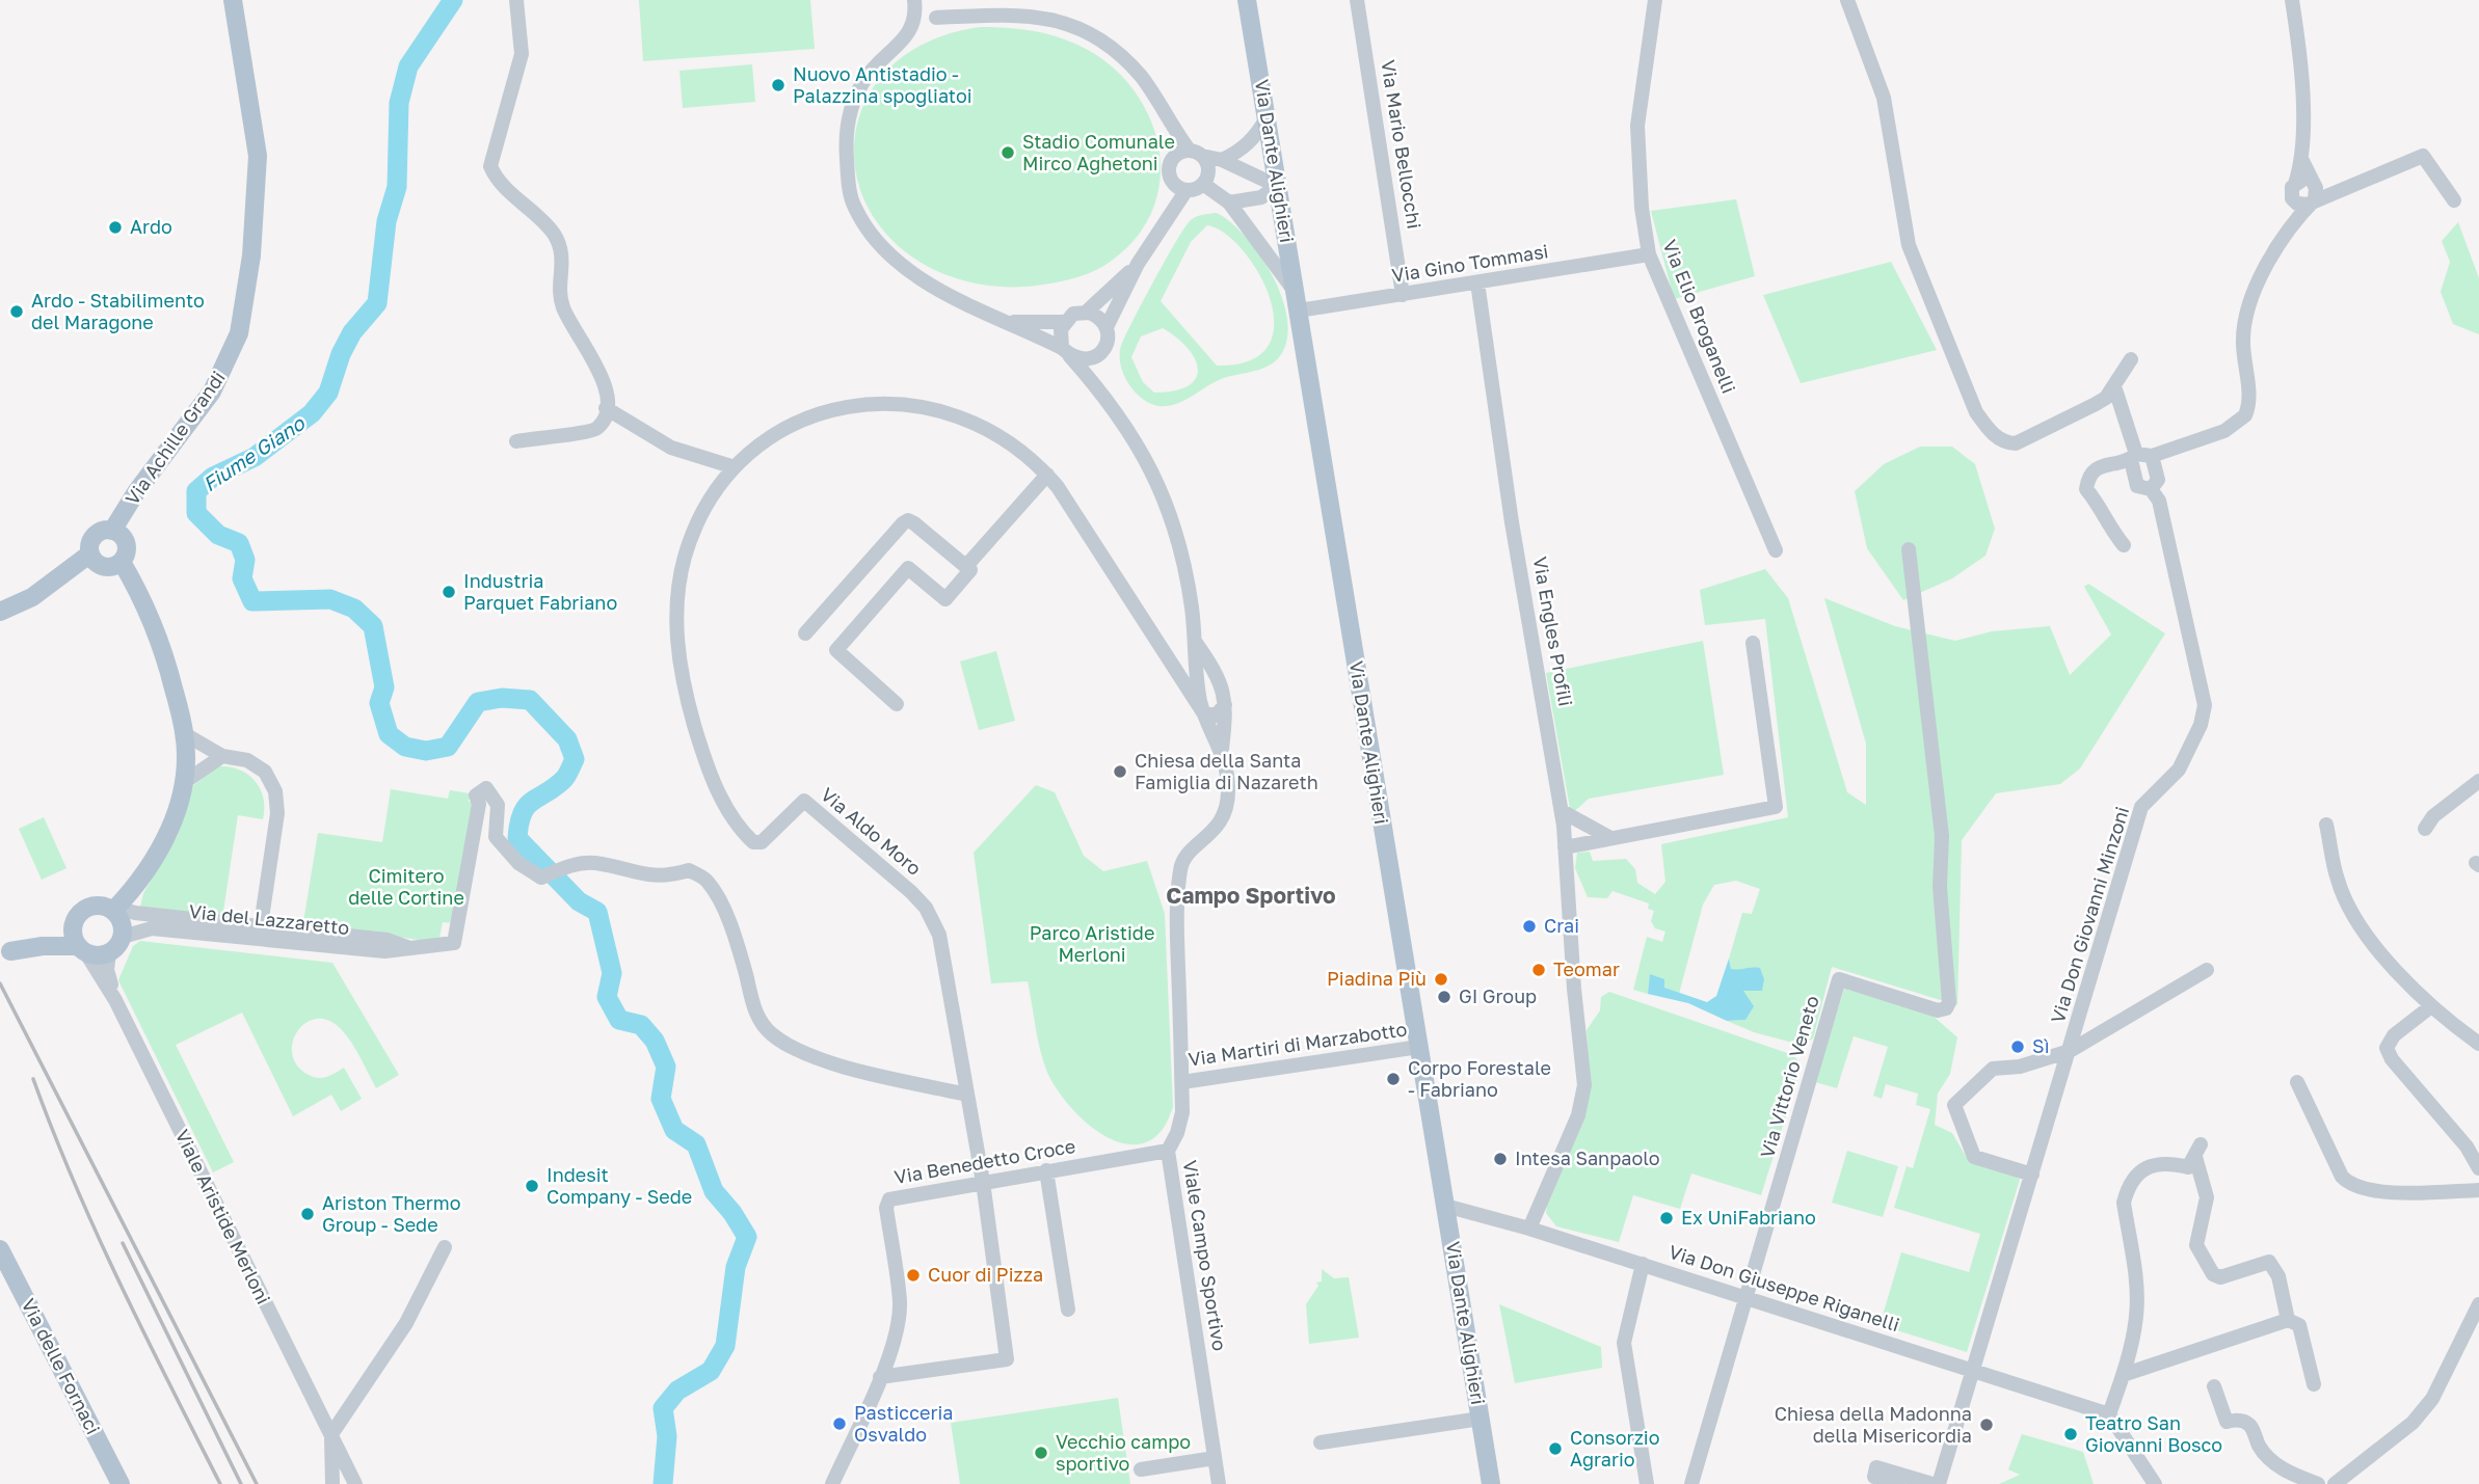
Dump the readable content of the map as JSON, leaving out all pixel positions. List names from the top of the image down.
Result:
{
  "streets": {
    "main road": ["Via Dante Alighieri", "Via Achille Grandi", "Via delle Fornaci"],
    "street": [
      "Via Mario Bellocchi",
      "Via Gino Tommasi",
      "Via Elio Broganelli",
      "Via Engles Profili",
      "Via Aldo Moro",
      "Via Don Giovanni Minzoni",
      "Via del Lazzaretto",
      "Via Martiri di Marzabotto",
      "Via Vittorio Veneto",
      "Via Benedetto Croce",
      "Viale Aristide Merloni",
      "Viale Campo Sportivo",
      "Via Don Giuseppe Riganelli"
    ]
  },
  "crossings": [
    ["Via Mario Bellocchi", "Via Gino Tommasi"],
    ["Via Dante Alighieri", "Via Gino Tommasi"],
    ["Via Dante Alighieri", "Via Martiri di Marzabotto"],
    ["Via Dante Alighieri", "Via Don Giuseppe Riganelli"],
    ["Via Gino Tommasi", "Via Elio Broganelli"],
    ["Via Gino Tommasi", "Via Engles Profili"],
    ["Via Engles Profili", "Via Don Giuseppe Riganelli"],
    ["Via Aldo Moro", "Via del Lazzaretto"],
    ["Via Aldo Moro", "Via Benedetto Croce"],
    ["Via Aldo Moro", "Viale Campo Sportivo"],
    ["Via Don Giovanni Minzoni", "Via Don Giuseppe Riganelli"],
    ["Via del Lazzaretto", "Viale Aristide Merloni"],
    ["Via Martiri di Marzabotto", "Viale Campo Sportivo"],
    ["Via Vittorio Veneto", "Via Don Giuseppe Riganelli"],
    ["Via Benedetto Croce", "Viale Campo Sportivo"]
  ],
  "districts": ["Campo Sportivo"],
  "water": ["Fiume Giano"],
  "parks": ["Cimitero delle Cortine", "Parco Aristide Merloni"],
  "places": [
    "Nuovo Antistadio - Palazzina spogliatoi",
    "Stadio Comunale Mirco Aghetoni",
    "Ardo",
    "Ardo - Stabilimento del Maragone",
    "Industria Parquet Fabriano",
    "Chiesa della Santa Famiglia di Nazareth",
    "Crai",
    "Teomar",
    "Piadina Più",
    "GI Group",
    "Sì",
    "Corpo Forestale - Fabriano",
    "Intesa Sanpaolo",
    "Indesit Company - Sede",
    "Ariston Thermo Group - Sede",
    "Ex UniFabriano",
    "Cuor di Pizza",
    "Pasticceria Osvaldo",
    "Chiesa della Madonna della Misericordia",
    "Teatro San Giovanni Bosco",
    "Consorzio Agrario",
    "Vecchio campo sportivo"
  ]
}
